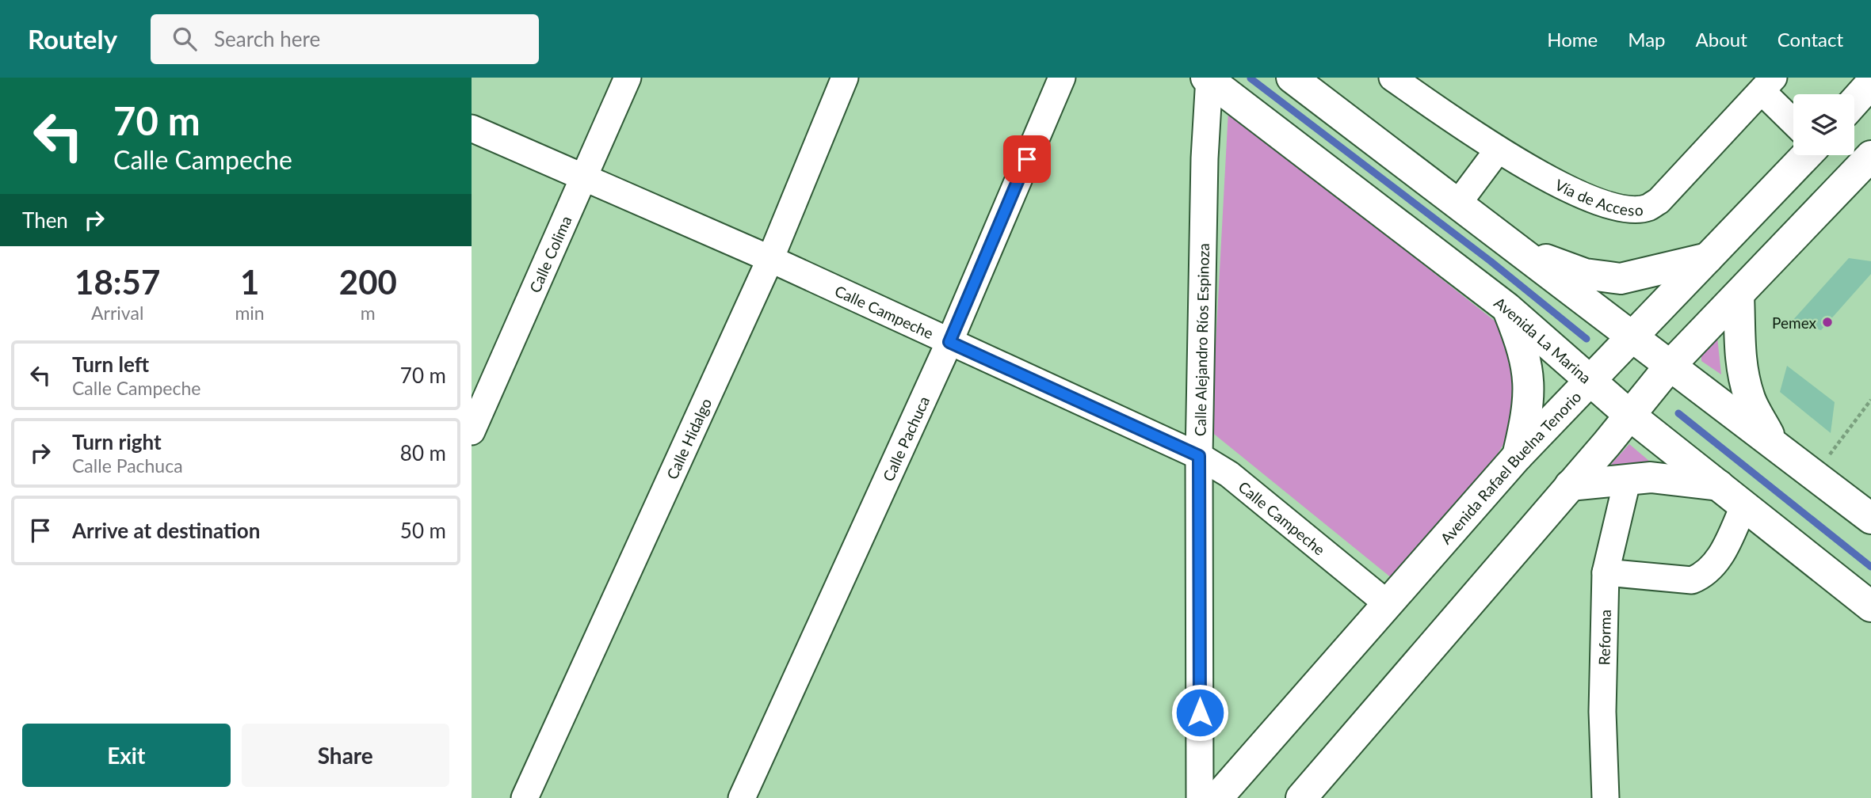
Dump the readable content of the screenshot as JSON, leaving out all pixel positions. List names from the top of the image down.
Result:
{
  "streets": {
    "main road": ["Avenida La Marina", "Avenida Rafael Buelna Tenorio"],
    "street": [
      "Vía de Acceso",
      "Calle Colima",
      "Calle Campeche",
      "Calle Alejandro Ríos Espinoza",
      "Calle Hidalgo",
      "Calle Pachuca",
      "Reforma"
    ]
  },
  "crossings": [
    ["Calle Colima", "Calle Campeche"],
    ["Calle Campeche", "Calle Alejandro Ríos Espinoza"],
    ["Calle Campeche", "Calle Hidalgo"],
    ["Calle Campeche", "Calle Pachuca"],
    ["Calle Campeche", "Avenida Rafael Buelna Tenorio"],
    ["Calle Alejandro Ríos Espinoza", "Avenida La Marina"],
    ["Avenida La Marina", "Avenida Rafael Buelna Tenorio"]
  ],
  "places": ["Pemex"],
  "page": {
    "header": "Routely",
    "search": "Search here",
    "nav": [
      "Home",
      "Map",
      "About",
      "Contact"
    ],
    "turn": ["70 m", "Calle Campeche"],
    "then": "Then",
    "eta": [
      "18:57",
      "Arrival",
      "1",
      "min",
      "200",
      "m"
    ],
    "list": [
      {
        "name": "Turn left",
        "note": "Calle Campeche",
        "value": "70 m"
      },
      {
        "name": "Turn right",
        "note": "Calle Pachuca",
        "value": "80 m"
      },
      {
        "name": "Arrive at destination",
        "value": "50 m"
      }
    ],
    "buttons": ["Exit", "Share"]
  }
}
